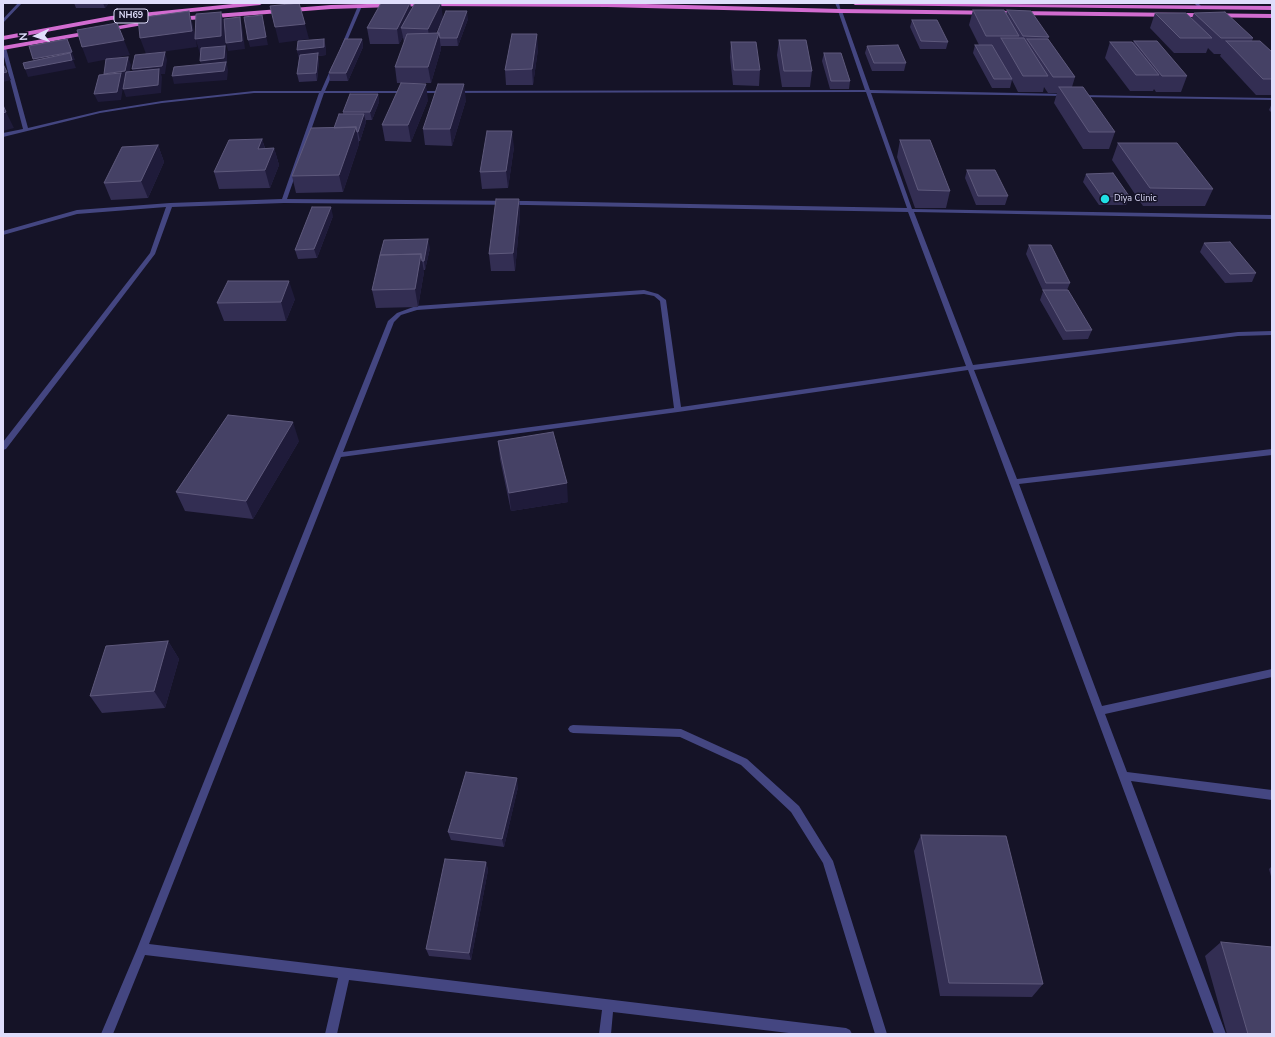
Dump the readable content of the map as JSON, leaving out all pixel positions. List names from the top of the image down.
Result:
{
  "streets": {
    "highway": ["NH69"]
  },
  "places": ["Diya Clinic"],
  "north": "left"
}
